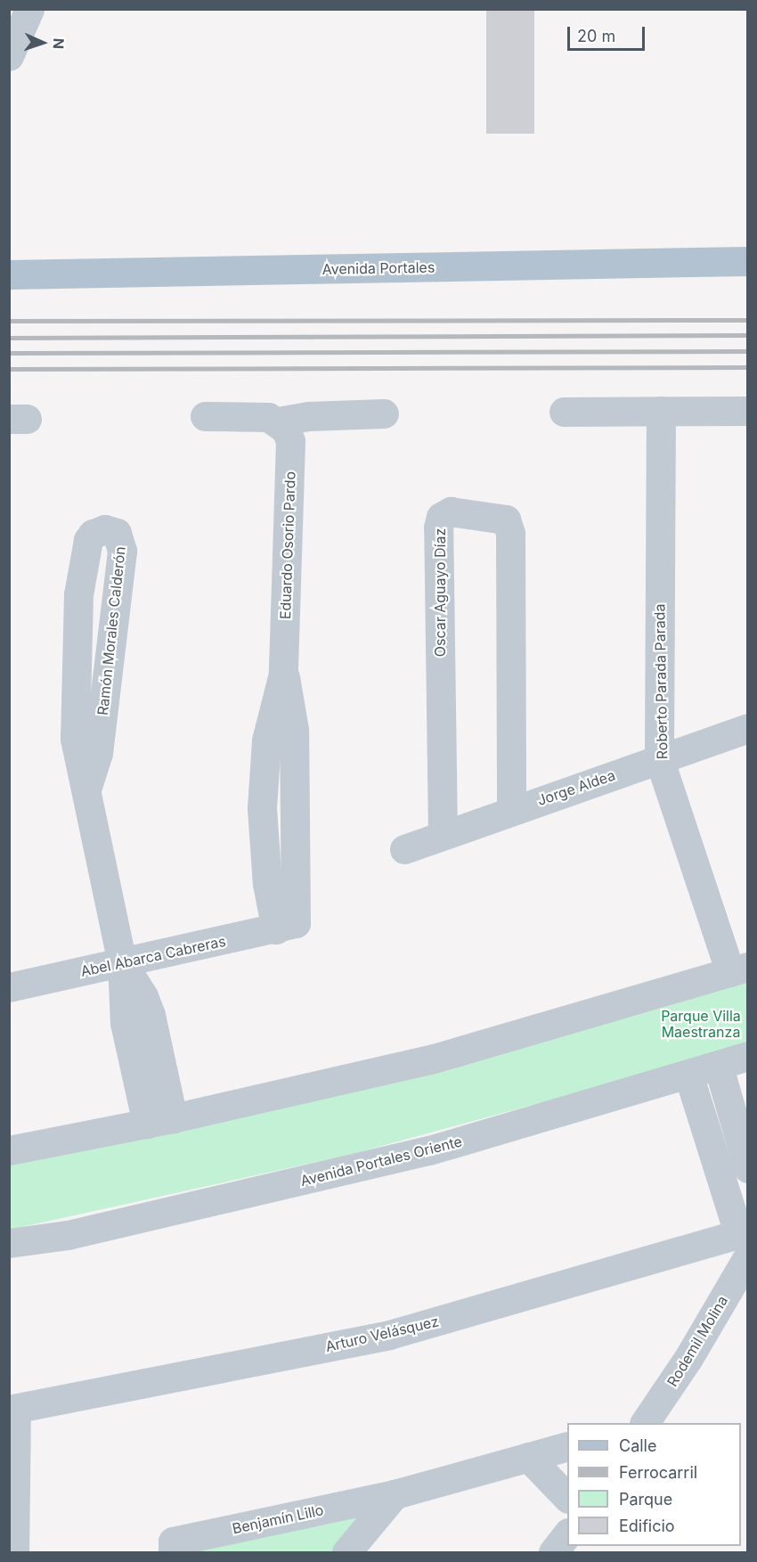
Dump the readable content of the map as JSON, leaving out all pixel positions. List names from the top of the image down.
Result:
{
  "streets": {
    "main road": ["Avenida Portales"],
    "street": [
      "Eduardo Osorio Pardo",
      "Oscar Aguayo Díaz",
      "Ramón Morales Calderón",
      "Roberto Parada Parada",
      "Jorge Aldea",
      "Abel Abarca Cabreras",
      "Avenida Portales Oriente",
      "Arturo Velásquez",
      "Rodemil Molina",
      "Benjamín Lillo"
    ]
  },
  "crossings": [
    ["Eduardo Osorio Pardo", "Abel Abarca Cabreras"],
    ["Oscar Aguayo Díaz", "Jorge Aldea"],
    ["Ramón Morales Calderón", "Abel Abarca Cabreras"],
    ["Roberto Parada Parada", "Jorge Aldea"],
    ["Arturo Velásquez", "Rodemil Molina"]
  ],
  "parks": ["Parque Villa Maestranza"],
  "legend": [
    "Calle",
    "Ferrocarril",
    "Parque",
    "Edificio"
  ],
  "scale_bar": "20 m",
  "north": "right"
}
